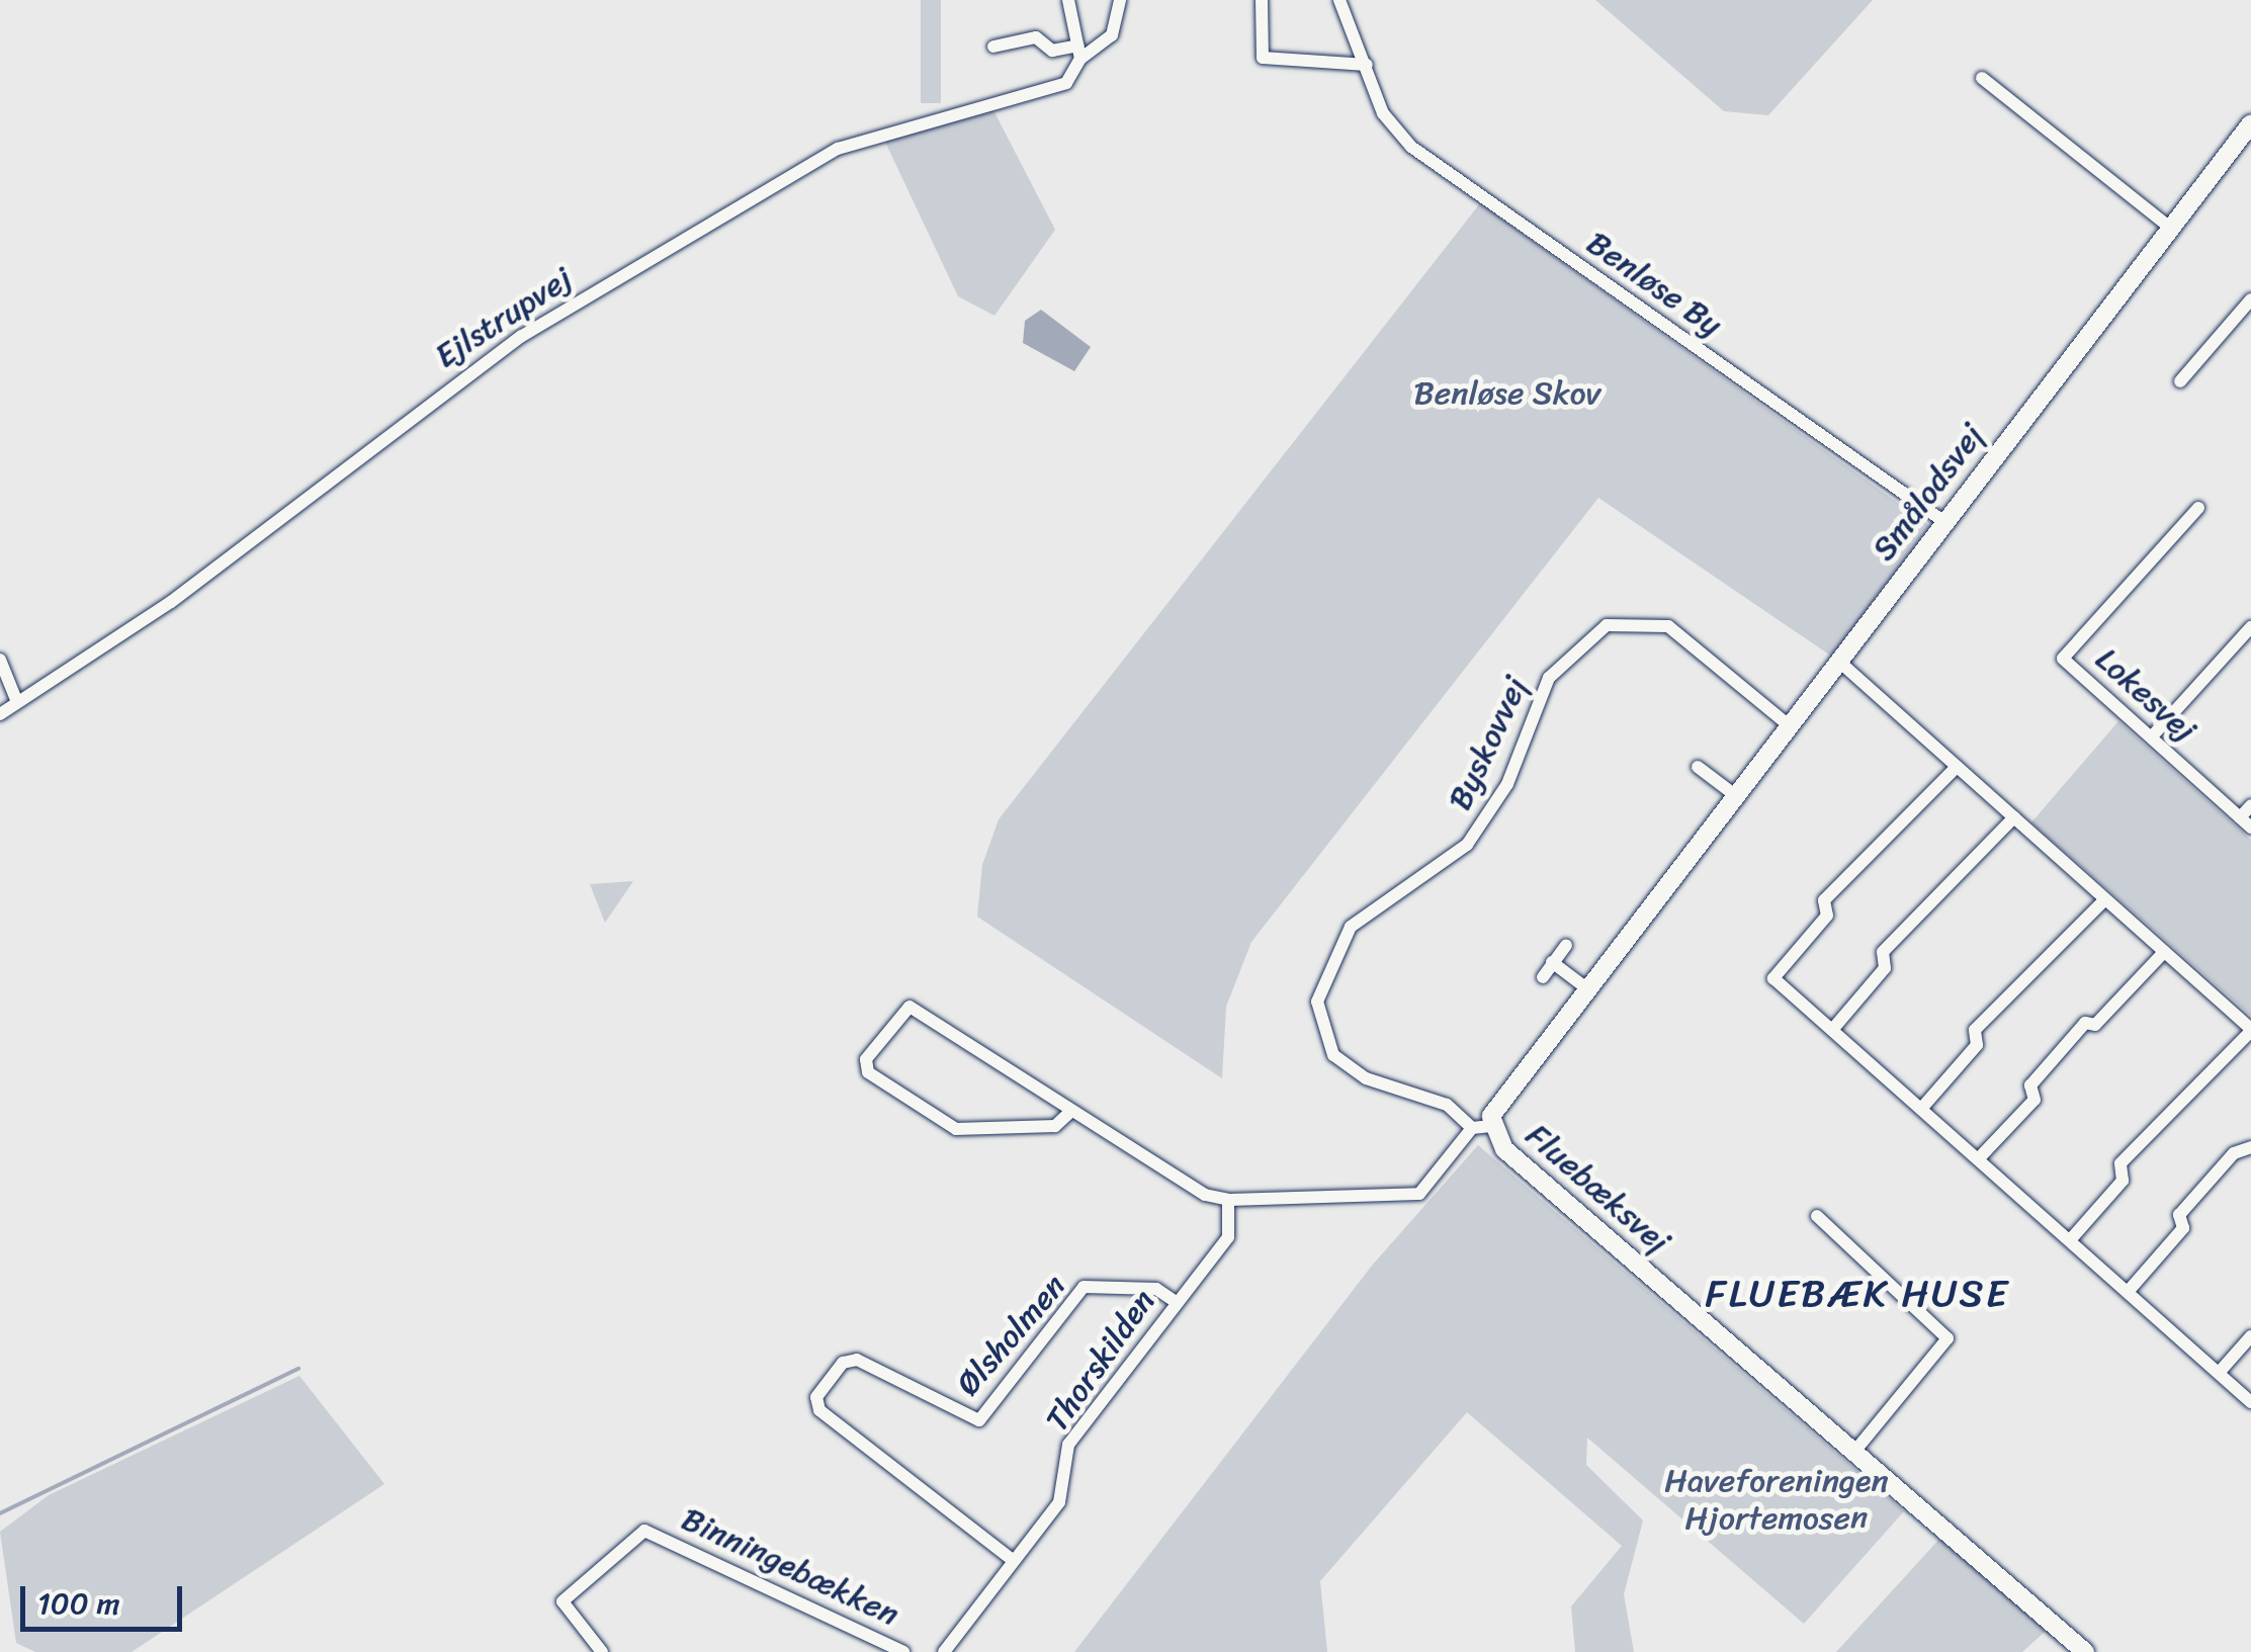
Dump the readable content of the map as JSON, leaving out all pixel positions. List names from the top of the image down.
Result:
{
  "streets": {
    "street": [
      "Benløse By",
      "Ejlstrupvej",
      "Smålodsvej",
      "Lokesvej",
      "Byskovvej",
      "Fluebæksvej",
      "Ølsholmen",
      "Thorskilden",
      "Binningebækken"
    ]
  },
  "crossings": [
    ["Benløse By", "Smålodsvej"],
    ["Smålodsvej", "Byskovvej"],
    ["Smålodsvej", "Fluebæksvej"],
    ["Byskovvej", "Fluebæksvej"],
    ["Ølsholmen", "Thorskilden"]
  ],
  "districts": ["FLUEBÆK HUSE"],
  "parks": ["Benløse Skov", "Haveforeningen Hjortemosen"],
  "scale_bar": "100 m"
}
